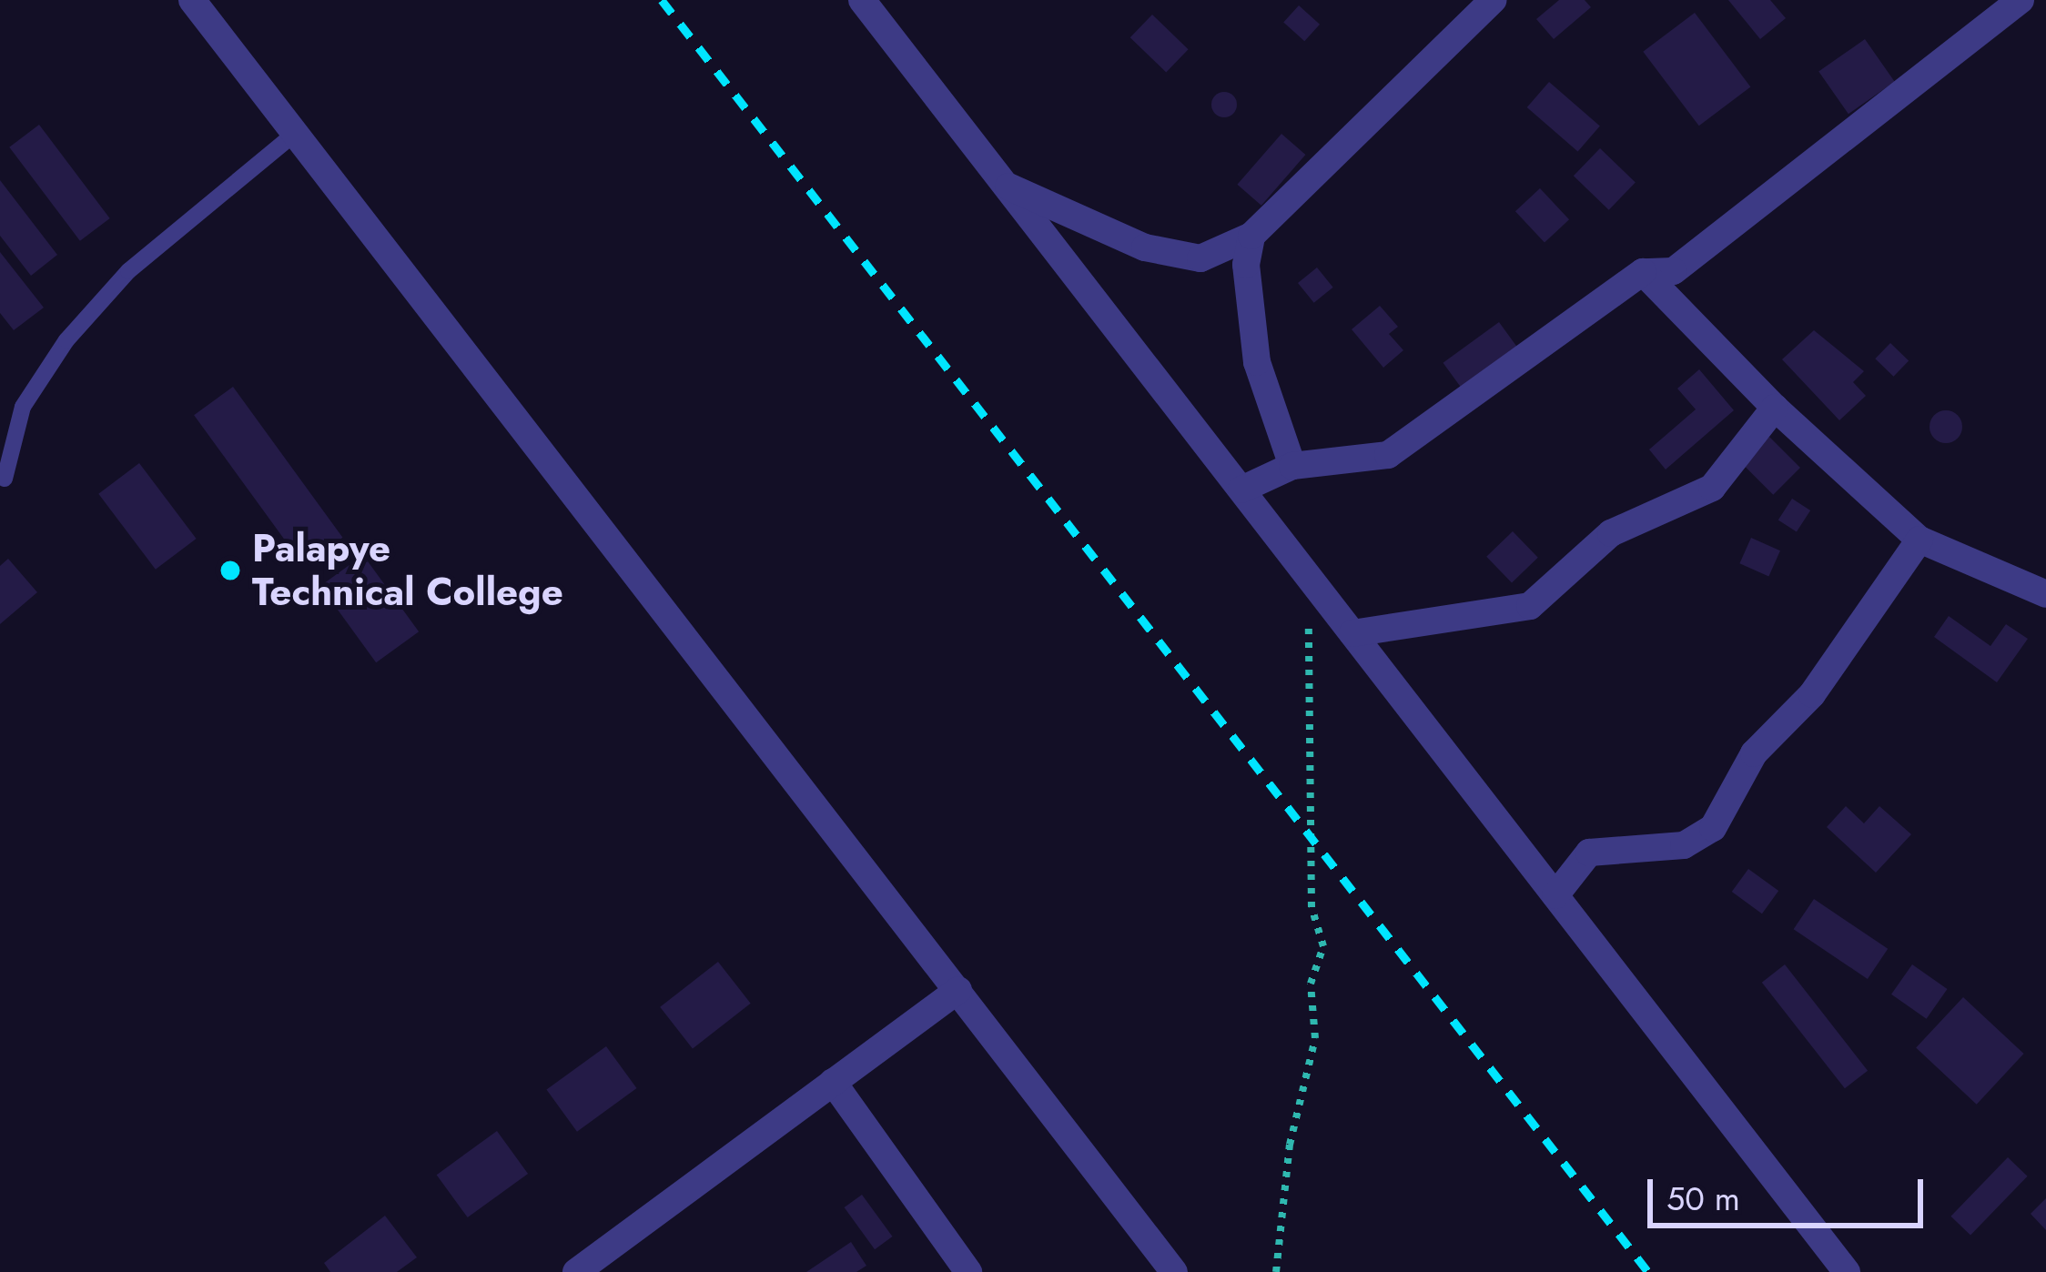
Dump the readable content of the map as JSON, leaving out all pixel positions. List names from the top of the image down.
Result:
{
  "places": ["Palapye Technical College"],
  "scale_bar": "50 m"
}
